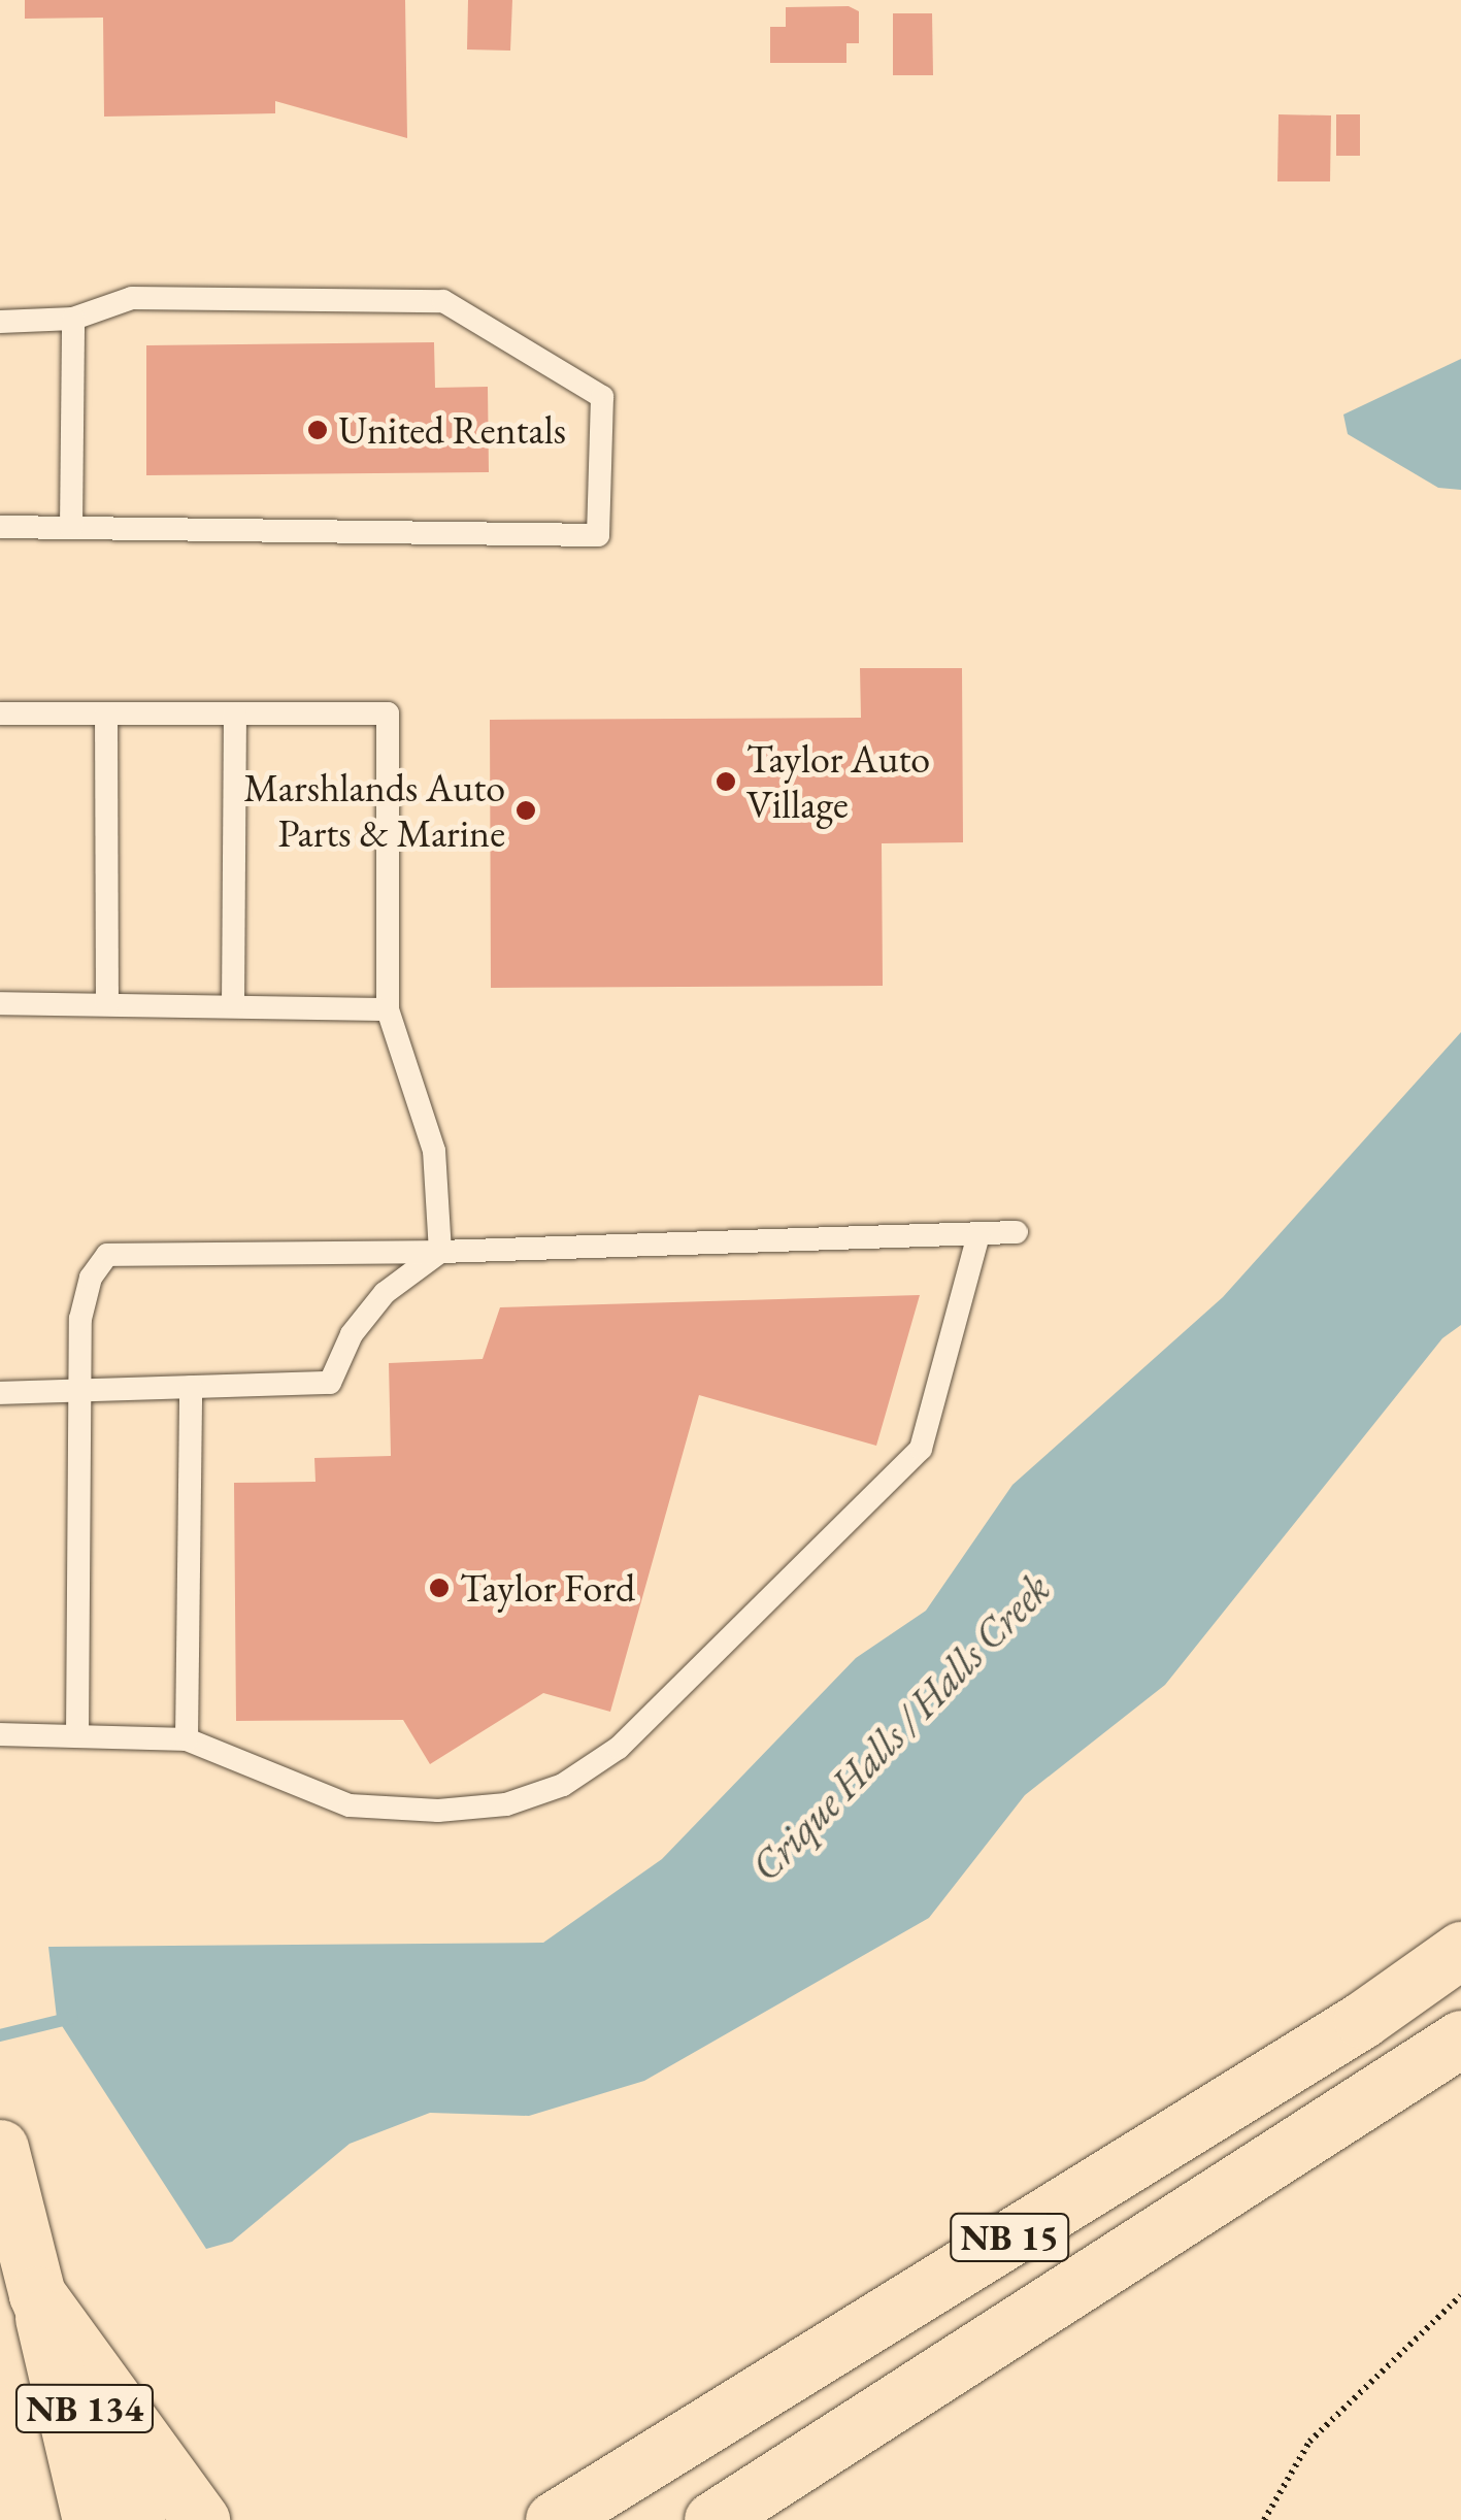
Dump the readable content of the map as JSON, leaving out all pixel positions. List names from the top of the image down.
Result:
{
  "streets": {
    "main road": ["NB 15", "NB 134"]
  },
  "water": ["Crique Halls / Halls Creek"],
  "places": [
    "United Rentals",
    "Taylor Auto Village",
    "Marshlands Auto Parts & Marine",
    "Taylor Ford"
  ]
}
